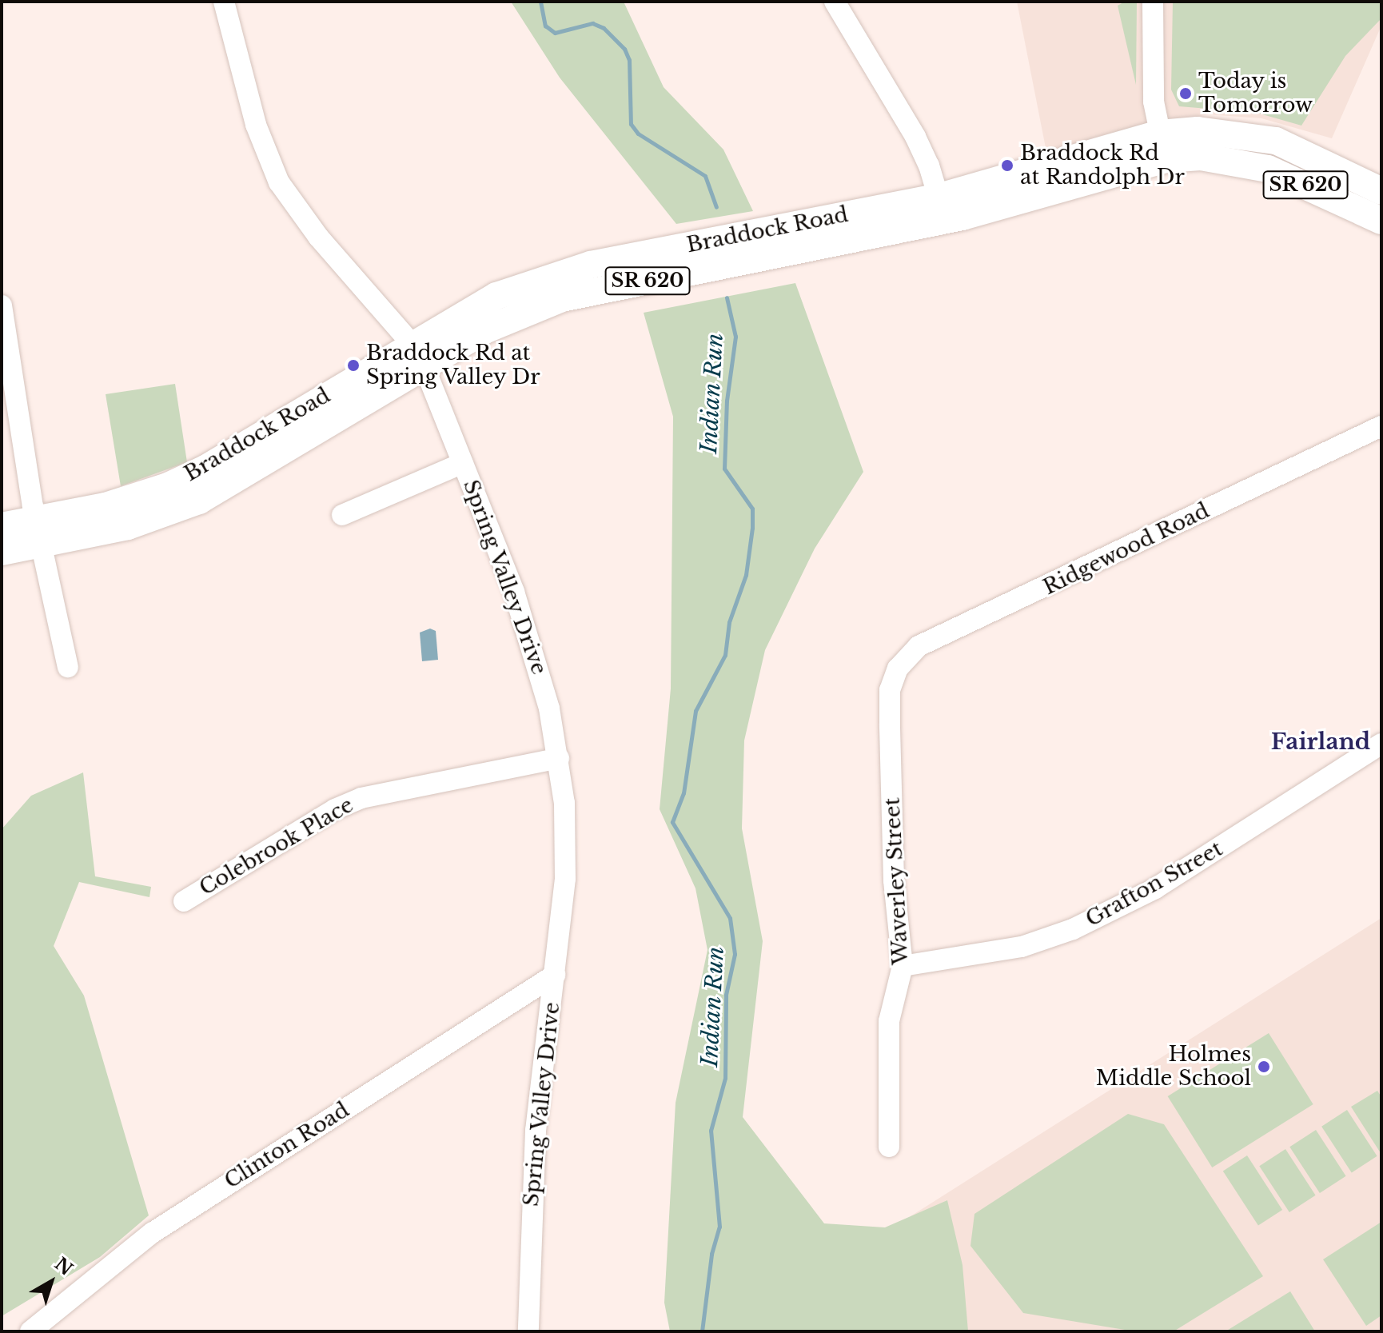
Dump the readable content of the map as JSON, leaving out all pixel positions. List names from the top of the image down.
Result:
{
  "streets": {
    "main road": ["SR 620", "Braddock Road"],
    "street": [
      "Ridgewood Road",
      "Spring Valley Drive",
      "Colebrook Place",
      "Waverley Street",
      "Grafton Street",
      "Clinton Road"
    ]
  },
  "crossings": [
    ["Braddock Road", "Spring Valley Drive"],
    ["Ridgewood Road", "Waverley Street"],
    ["Spring Valley Drive", "Colebrook Place"],
    ["Spring Valley Drive", "Clinton Road"],
    ["Waverley Street", "Grafton Street"]
  ],
  "districts": ["Fairland"],
  "water": ["Indian Run"],
  "places": [
    "Today is Tomorrow",
    "Braddock Rd at Randolph Dr",
    "Braddock Rd at Spring Valley Dr",
    "Holmes Middle School"
  ],
  "north": "top right"
}
